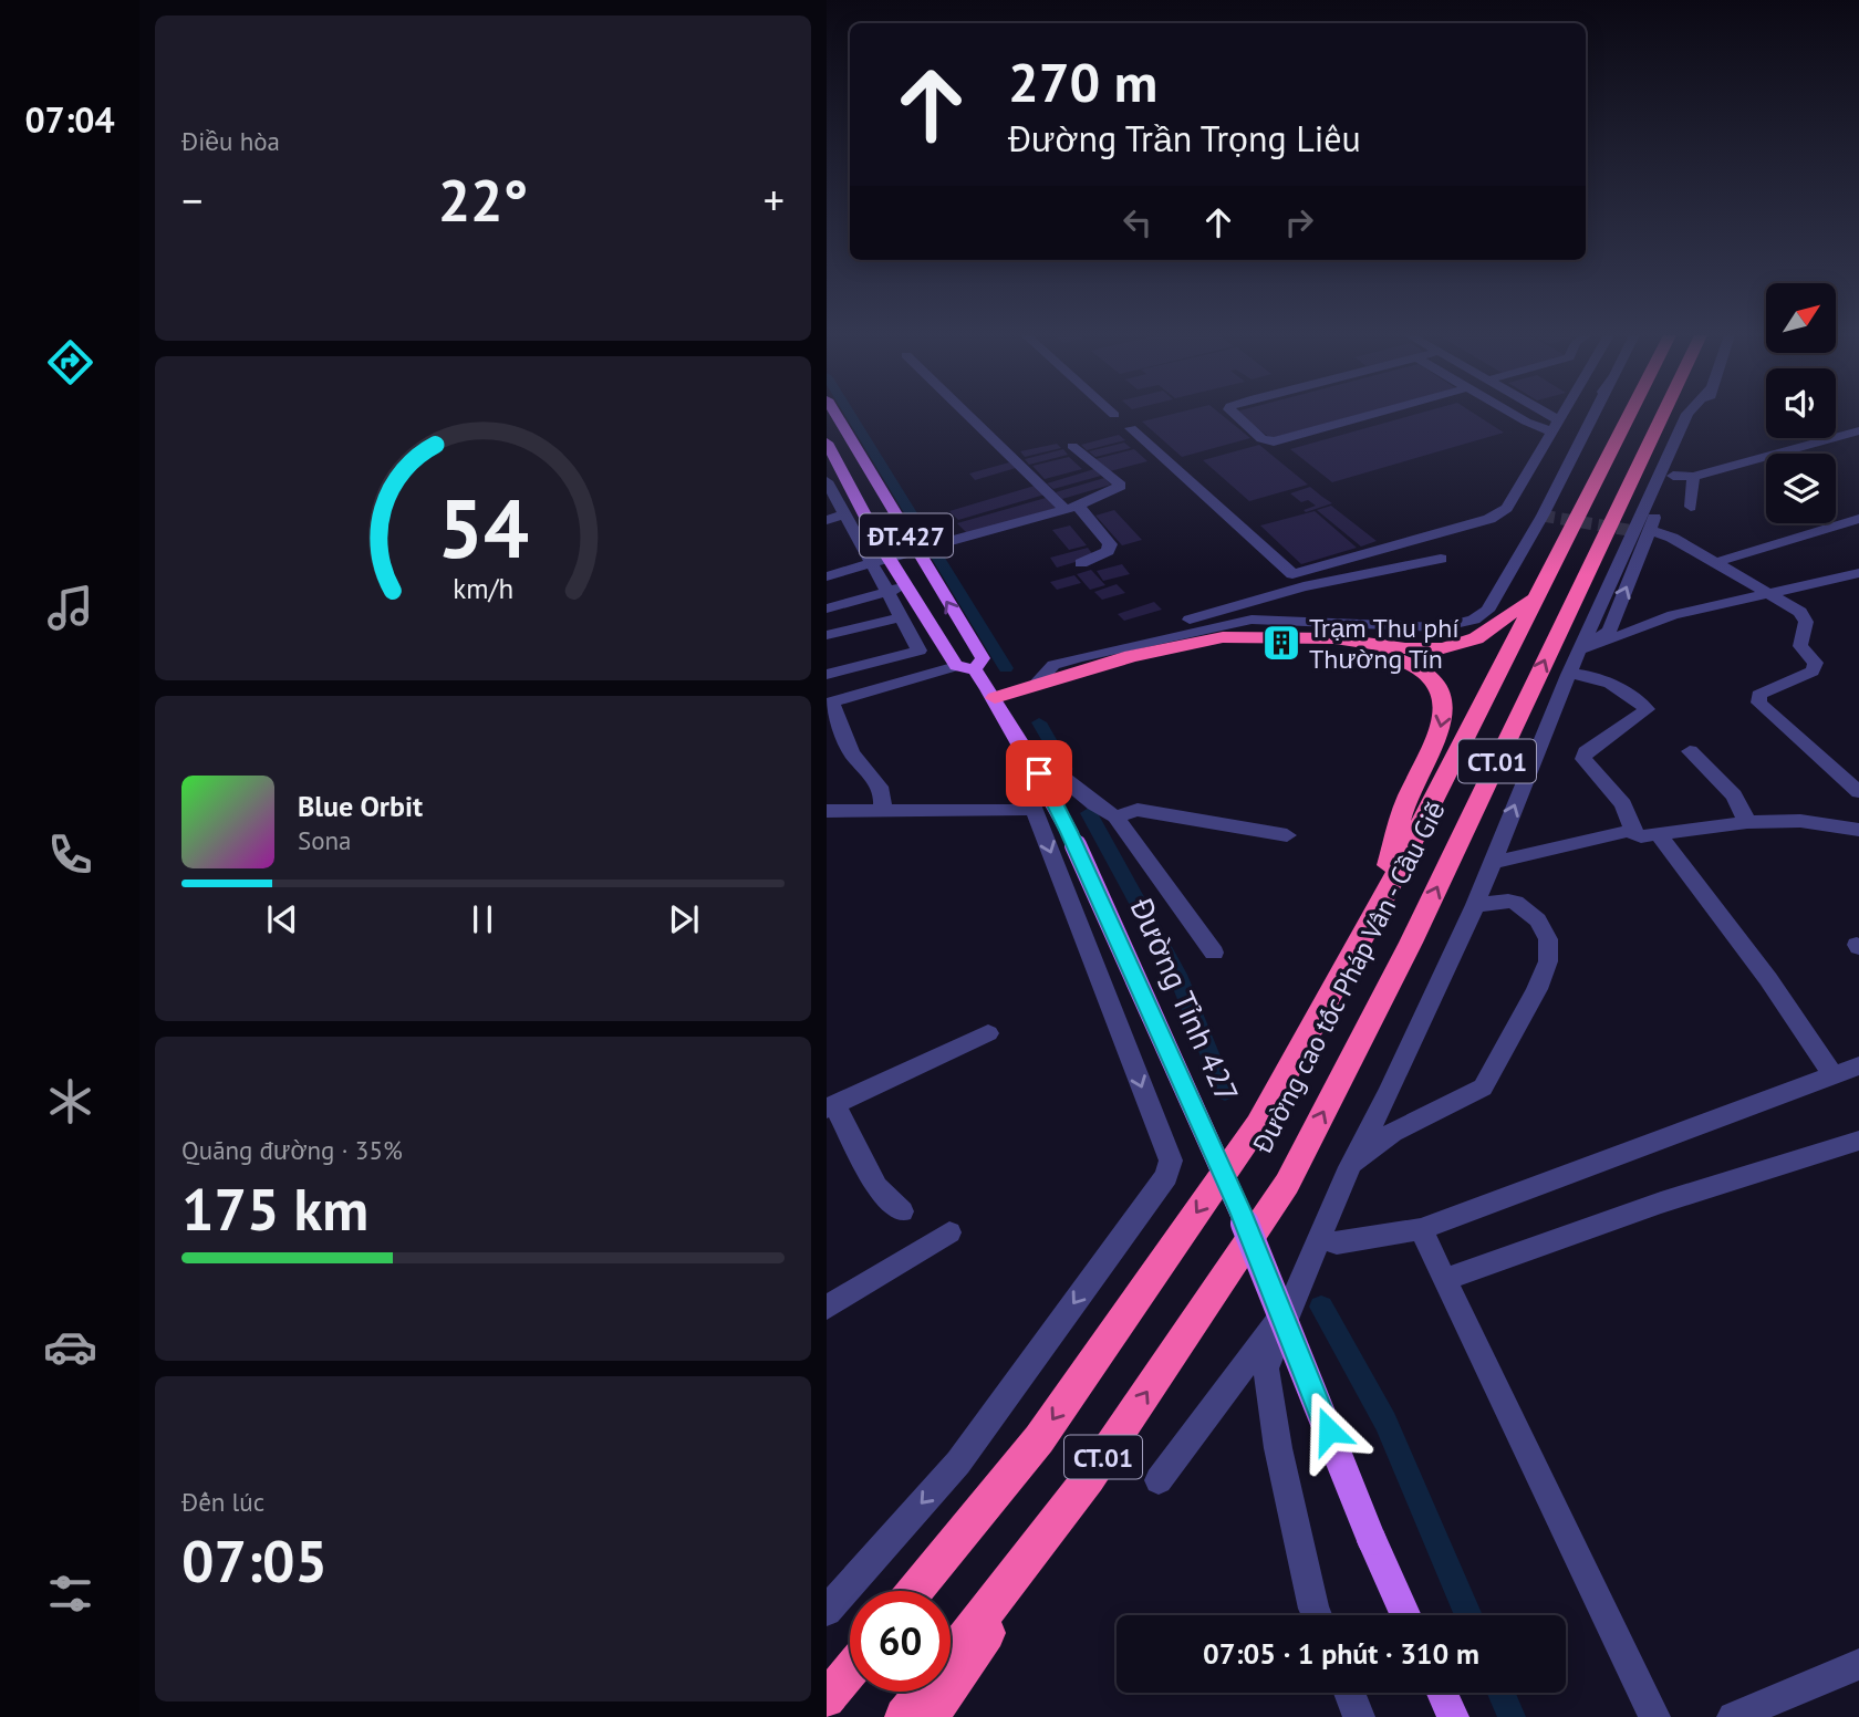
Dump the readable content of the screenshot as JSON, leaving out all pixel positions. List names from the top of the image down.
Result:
{
  "streets": {
    "highway": ["CT.01", "Đường cao tốc Pháp Vân - Cầu Giẽ"],
    "main road": ["ĐT.427", "Đường Tỉnh 427"]
  },
  "crossings": [
    ["ĐT.427", "Đường Tỉnh 427"]
  ],
  "places": {
    "building": ["Trạm Thu phí Thường Tín"]
  },
  "north": "top right",
  "page": {
    "tabs": "07:04",
    "tile": [
      "Điều hòa",
      ["Quãng đường · 35%", "175 km"],
      ["Đến lúc", "07:05"]
    ],
    "turn": ["270 m", "Đường Trần Trọng Liêu"],
    "heat": ["−", "22°", "+"],
    "song": ["Blue Orbit", "Sona"],
    "limit": "60",
    "trip": "07:05 · 1 phút · 310 m",
    "gauge": ["54", "km/h"]
  }
}
